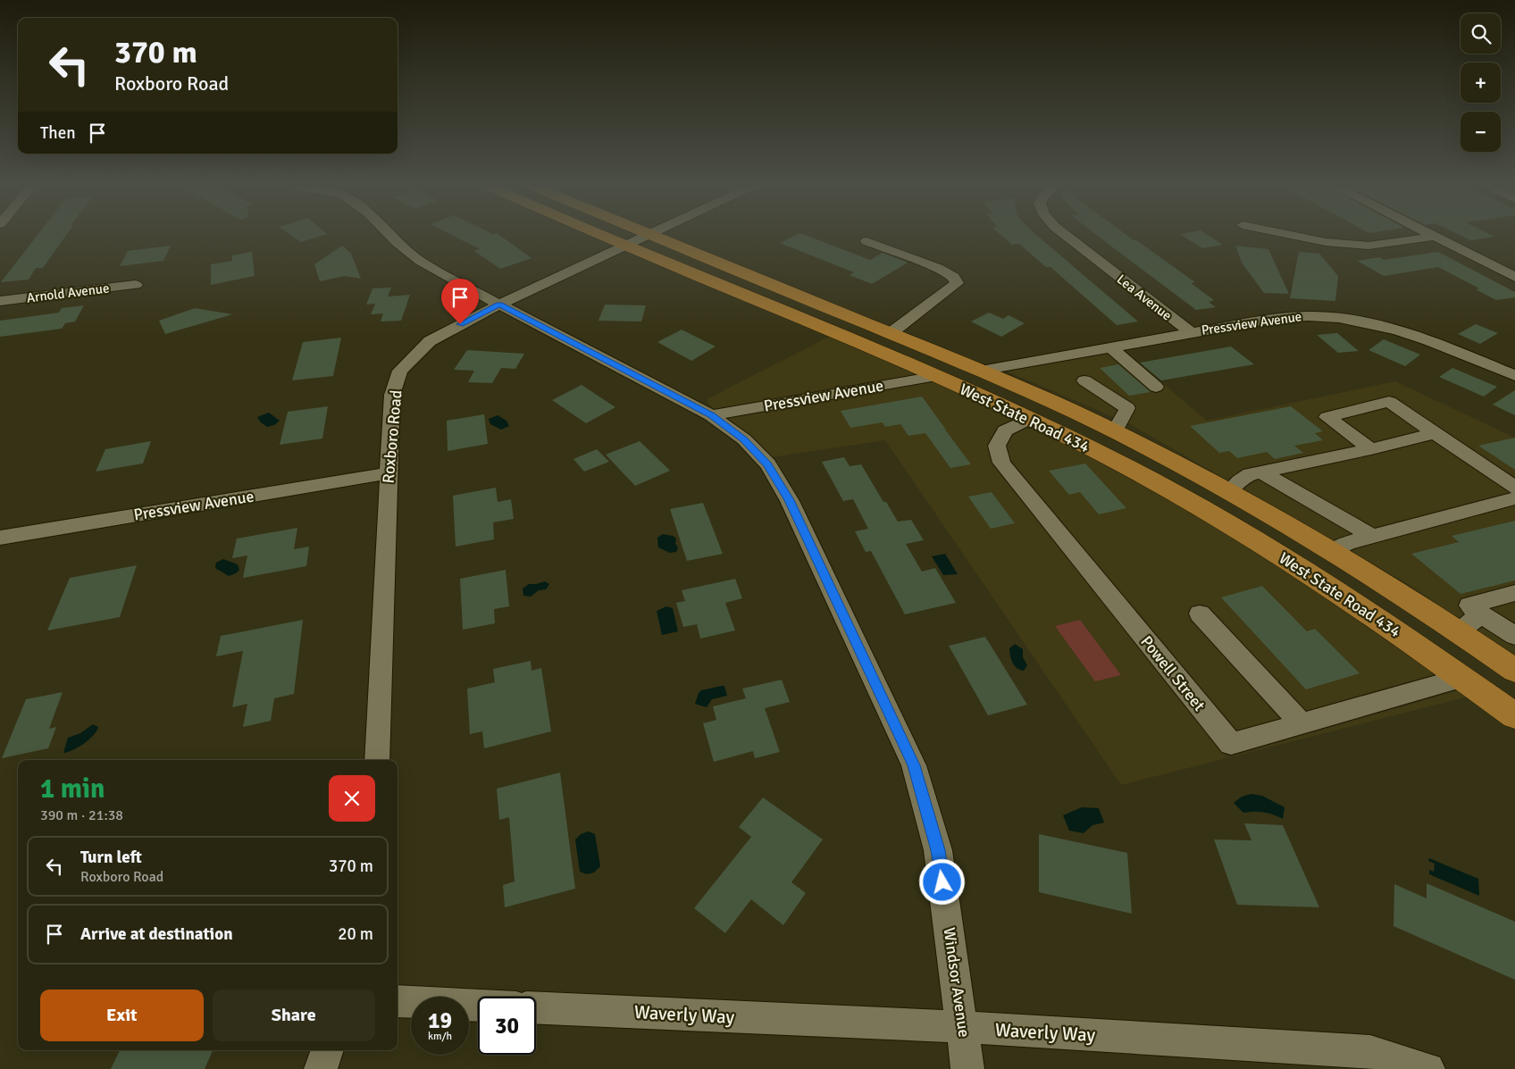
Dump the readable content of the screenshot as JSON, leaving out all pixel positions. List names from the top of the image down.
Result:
{
  "streets": {
    "main road": ["West State Road 434"],
    "street": [
      "Arnold Avenue",
      "Lea Avenue",
      "Pressview Avenue",
      "Roxboro Road",
      "Powell Street",
      "Windsor Avenue",
      "Waverly Way"
    ]
  },
  "crossings": [
    ["Lea Avenue", "Pressview Avenue"],
    ["Pressview Avenue", "West State Road 434"],
    ["Pressview Avenue", "Roxboro Road"],
    ["Pressview Avenue", "Windsor Avenue"],
    ["West State Road 434", "Roxboro Road"],
    ["West State Road 434", "Powell Street"],
    ["Roxboro Road", "Windsor Avenue"],
    ["Windsor Avenue", "Waverly Way"]
  ],
  "page": {
    "map_buttons": ["+", "−"],
    "turn": ["370 m", "Roxboro Road"],
    "then": "Then",
    "heading": ["1 min", "390 m · 21:38"],
    "list": [
      {
        "name": "Turn left",
        "note": "Roxboro Road",
        "value": "370 m"
      },
      {
        "name": "Arrive at destination",
        "value": "20 m"
      }
    ],
    "buttons": ["Exit", "Share"],
    "speed": "19 km/h",
    "limit": "30"
  }
}
